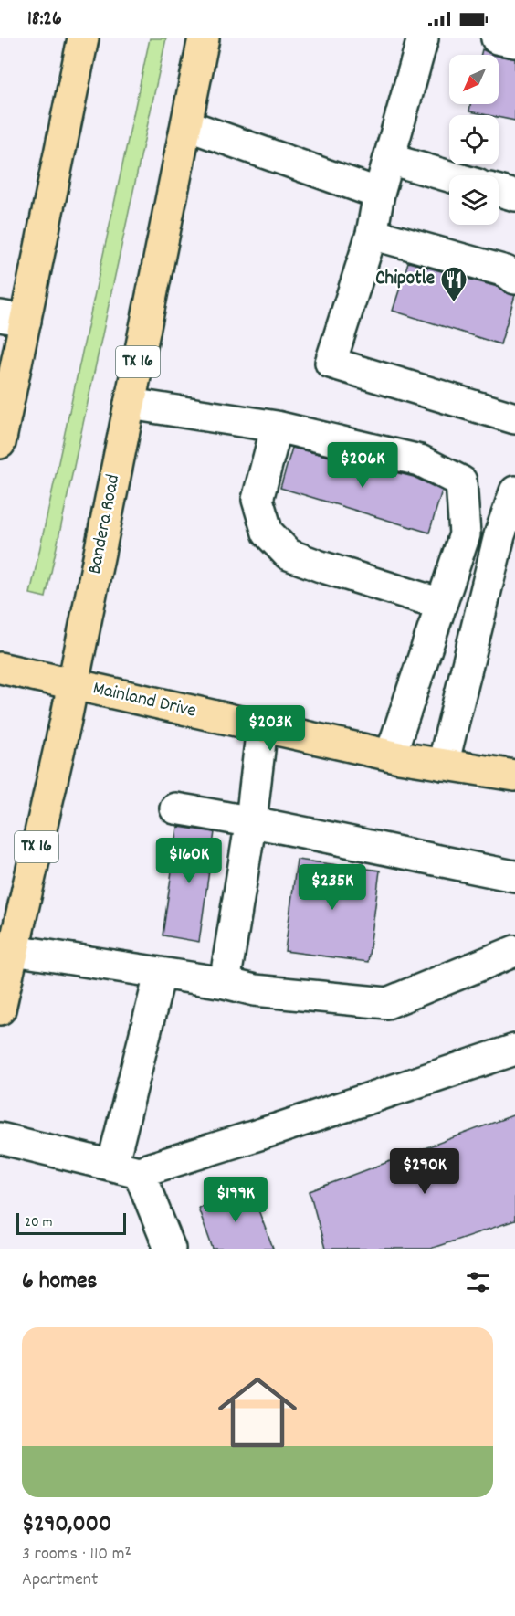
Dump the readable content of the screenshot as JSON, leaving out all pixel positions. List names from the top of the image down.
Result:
{
  "streets": {
    "main road": ["TX 16", "Bandera Road", "Mainland Drive"]
  },
  "crossings": [
    ["Bandera Road", "Mainland Drive"]
  ],
  "places": {
    "restaurant": ["Chipotle"]
  },
  "scale_bar": "20 m",
  "north": "bottom left",
  "page": {
    "status": "18:26",
    "price": [
      "$206K",
      "$203K",
      "$160K",
      "$235K",
      "$290K",
      "$199K"
    ],
    "scale": "20 m",
    "heading": "6 homes",
    "list": [
      {
        "name": "$290,000",
        "note": "3 rooms · 110 m² · Apartment"
      }
    ]
  }
}
